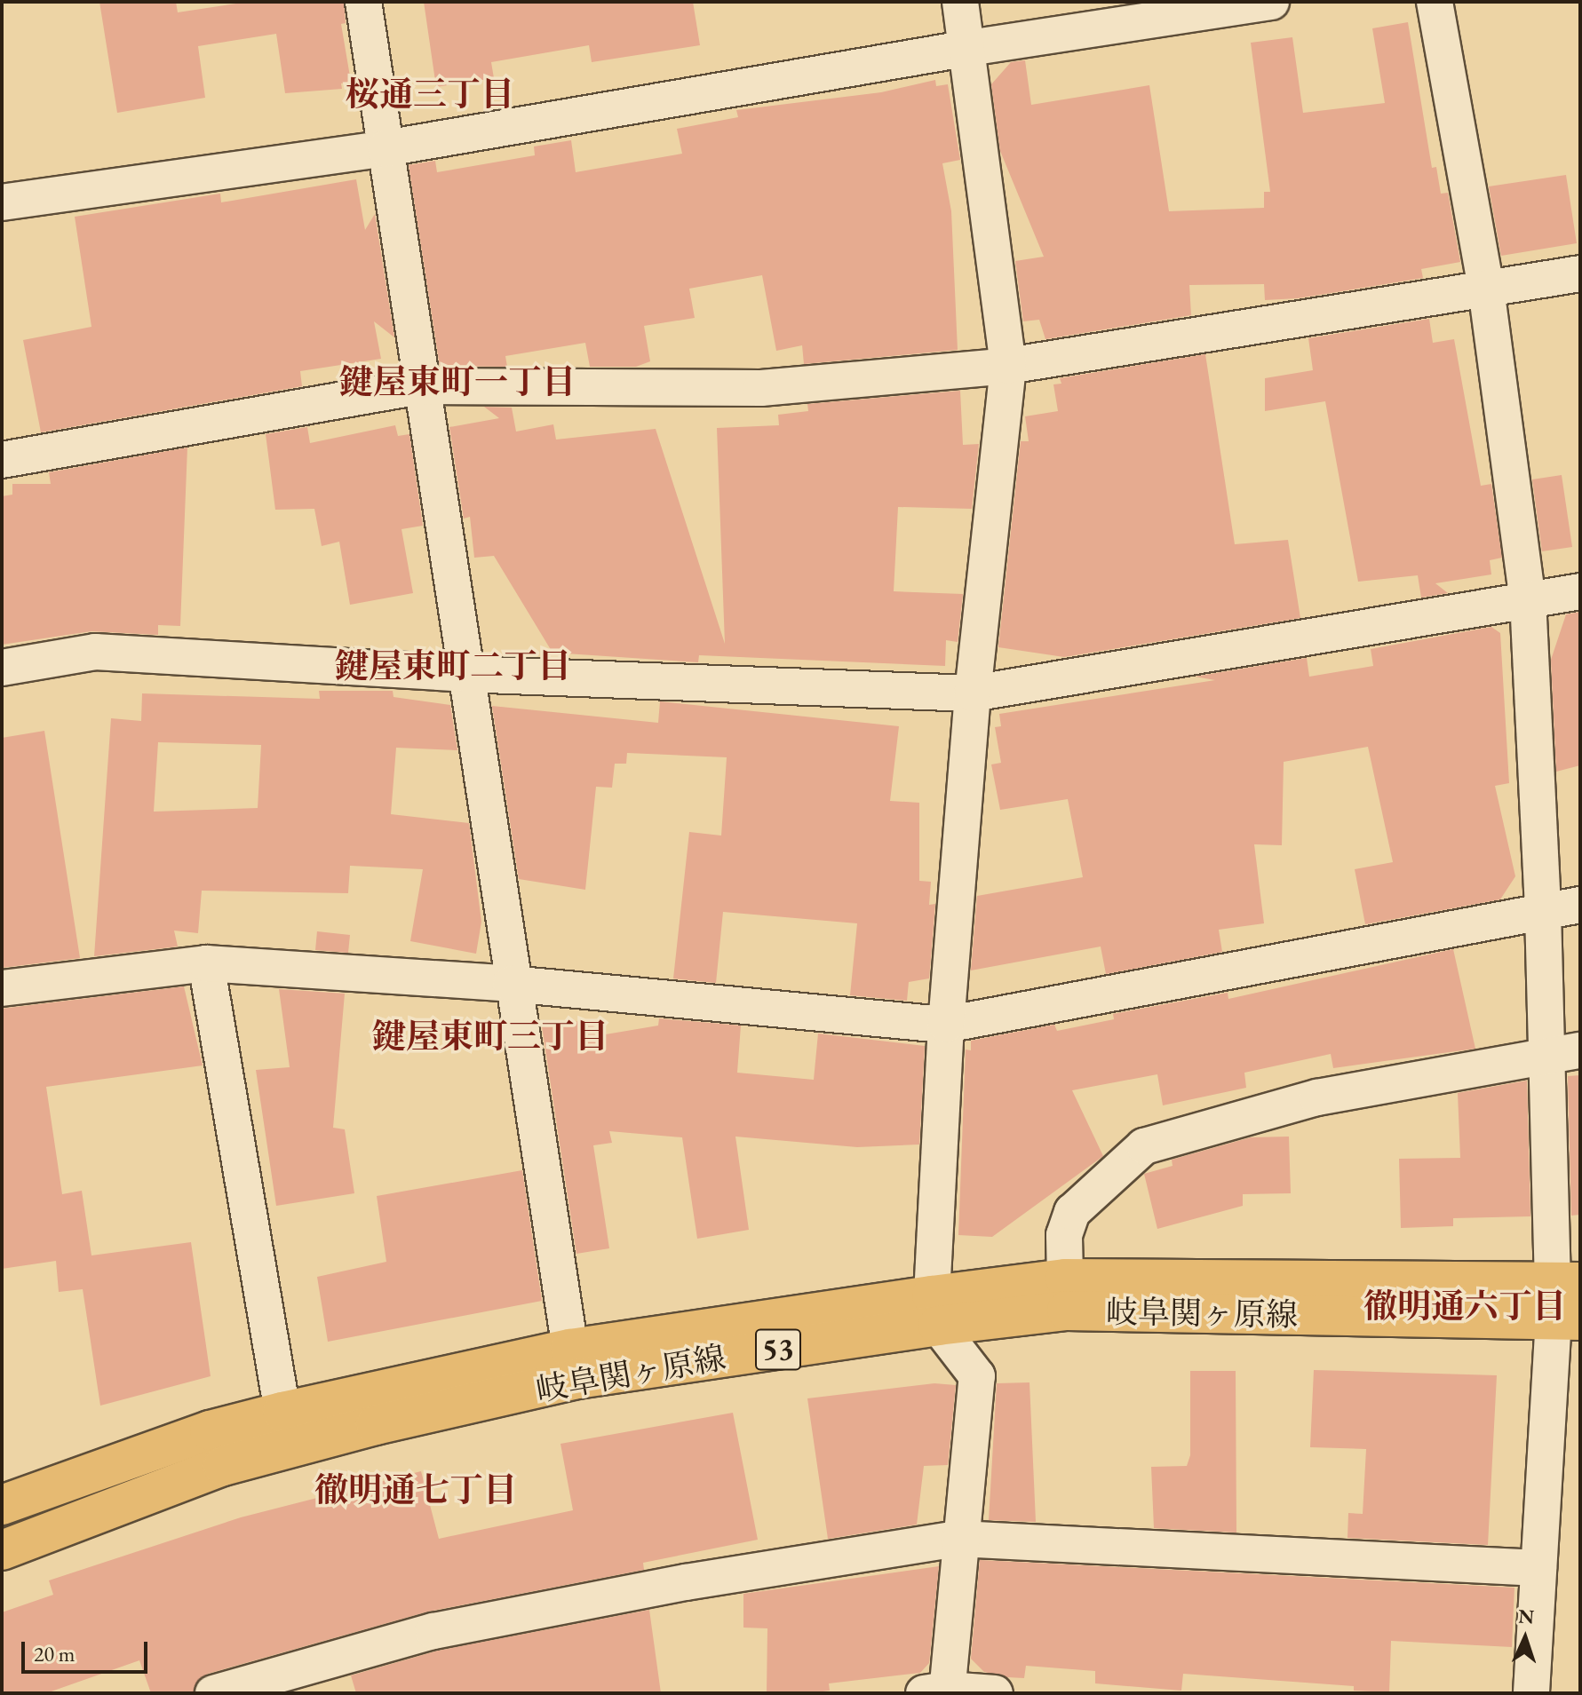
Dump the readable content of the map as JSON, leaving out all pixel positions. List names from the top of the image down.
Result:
{
  "streets": {
    "main road": ["岐阜関ヶ原線", "53"]
  },
  "districts": [
    "桜通三丁目",
    "鍵屋東町一丁目",
    "鍵屋東町二丁目",
    "鍵屋東町三丁目",
    "徹明通六丁目",
    "徹明通七丁目"
  ],
  "scale_bar": "20 m",
  "north": "top"
}
